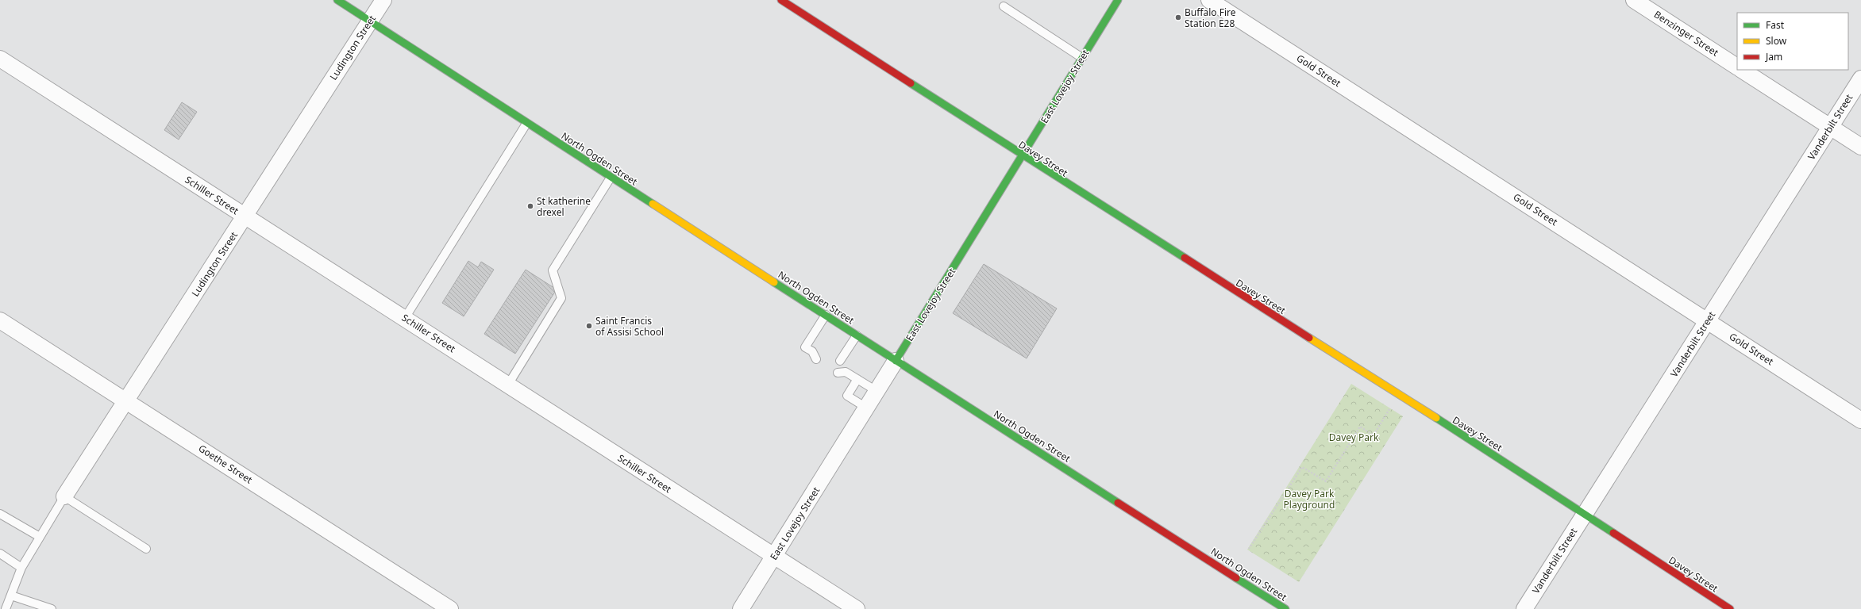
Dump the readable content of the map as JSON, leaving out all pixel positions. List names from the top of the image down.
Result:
{
  "streets": {
    "street": [
      "Benzinger Street",
      "Ludington Street",
      "Gold Street",
      "East Lovejoy Street",
      "Vanderbilt Street",
      "North Ogden Street",
      "Davey Street",
      "Schiller Street",
      "Goethe Street"
    ]
  },
  "crossings": [
    ["Ludington Street", "North Ogden Street"],
    ["Ludington Street", "Schiller Street"],
    ["Ludington Street", "Goethe Street"],
    ["Gold Street", "Vanderbilt Street"],
    ["East Lovejoy Street", "North Ogden Street"],
    ["East Lovejoy Street", "Davey Street"],
    ["East Lovejoy Street", "Schiller Street"],
    ["Vanderbilt Street", "Davey Street"]
  ],
  "parks": ["Davey Park", "Davey Park Playground"],
  "places": ["Buffalo Fire Station E28", "St katherine drexel", "Saint Francis of Assisi School"],
  "legend": ["Fast", "Slow", "Jam"]
}
